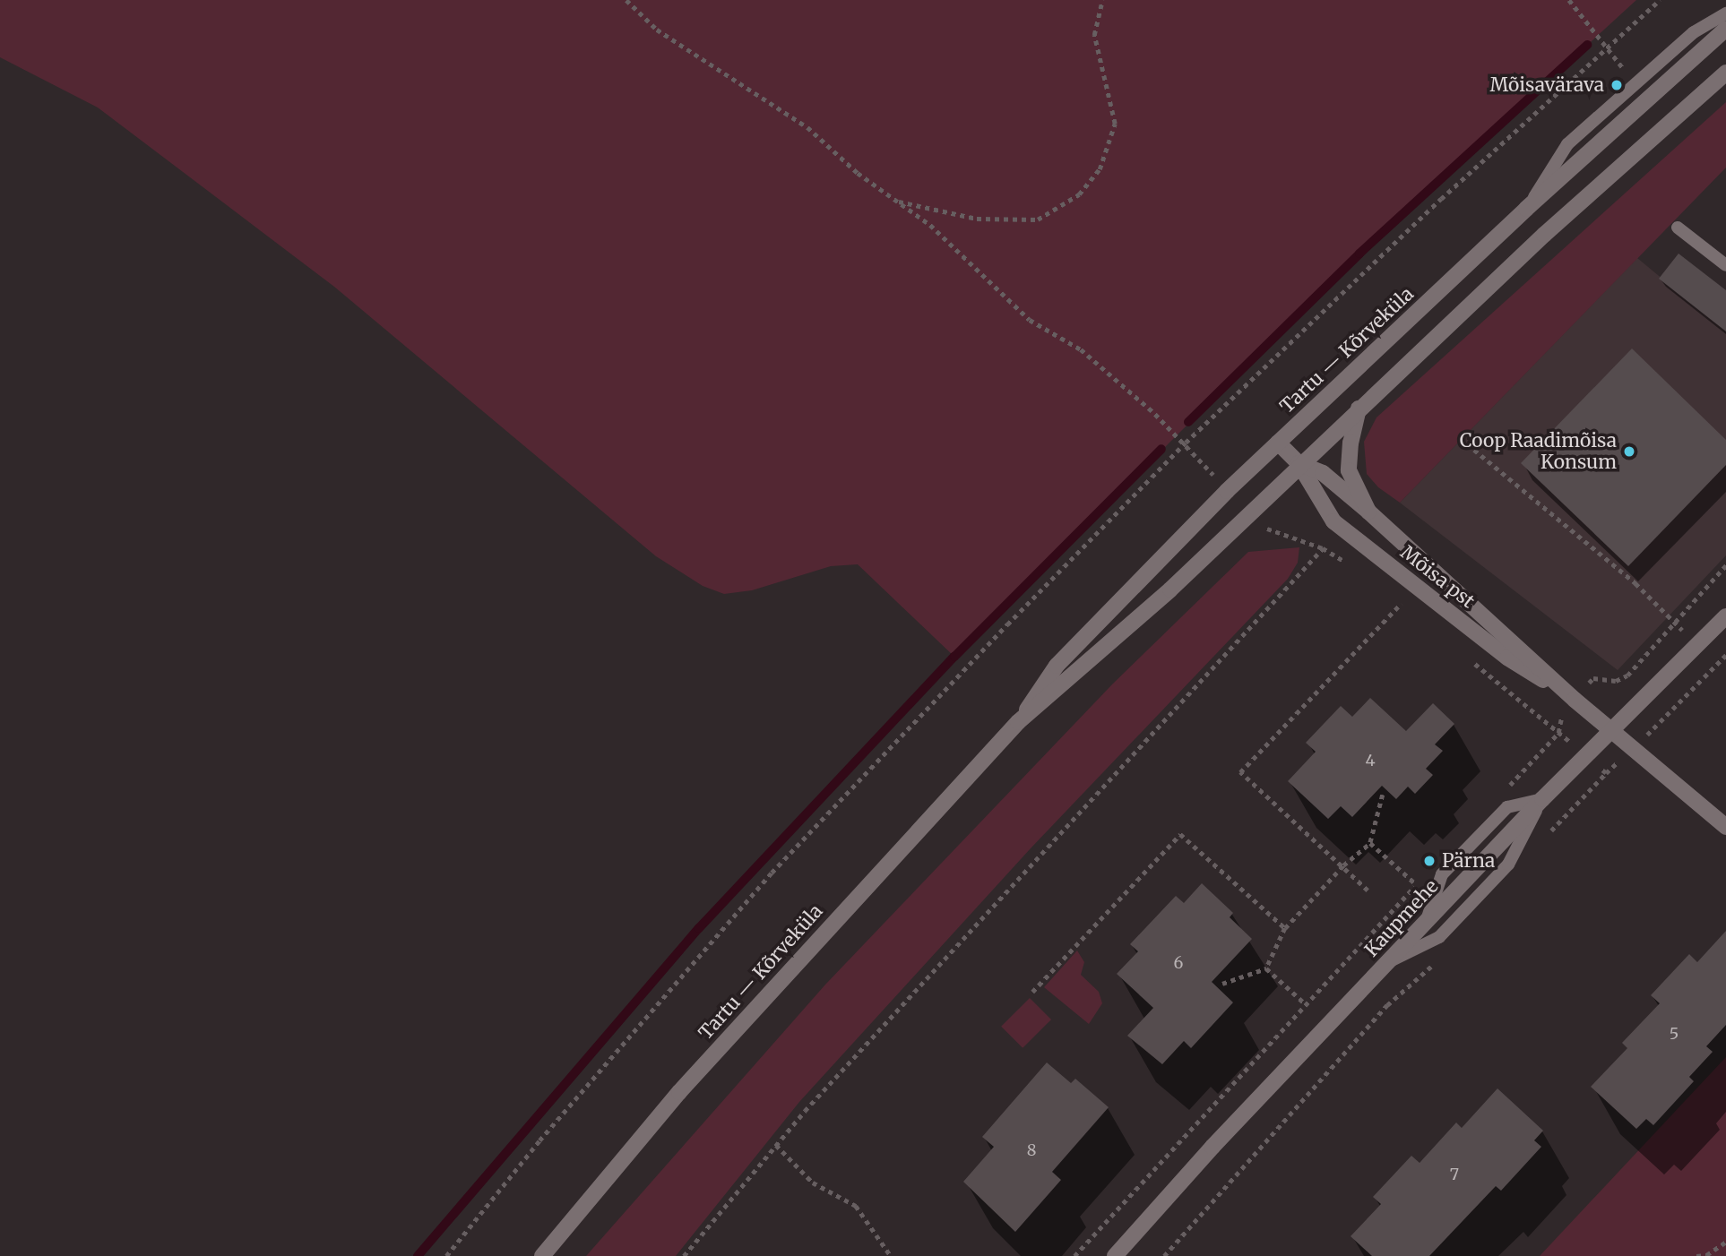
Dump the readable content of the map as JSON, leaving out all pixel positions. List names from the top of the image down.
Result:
{
  "streets": {
    "main road": ["Tartu — Kõrveküla", "Mõisa pst", "Kaupmehe"]
  },
  "crossings": [
    ["Tartu — Kõrveküla", "Mõisa pst"],
    ["Mõisa pst", "Kaupmehe"]
  ],
  "places": ["Mõisavärava", "Coop Raadimõisa Konsum", "Pärna"],
  "house_numbers": [
    "4",
    "6",
    "5",
    "8",
    "7"
  ]
}
